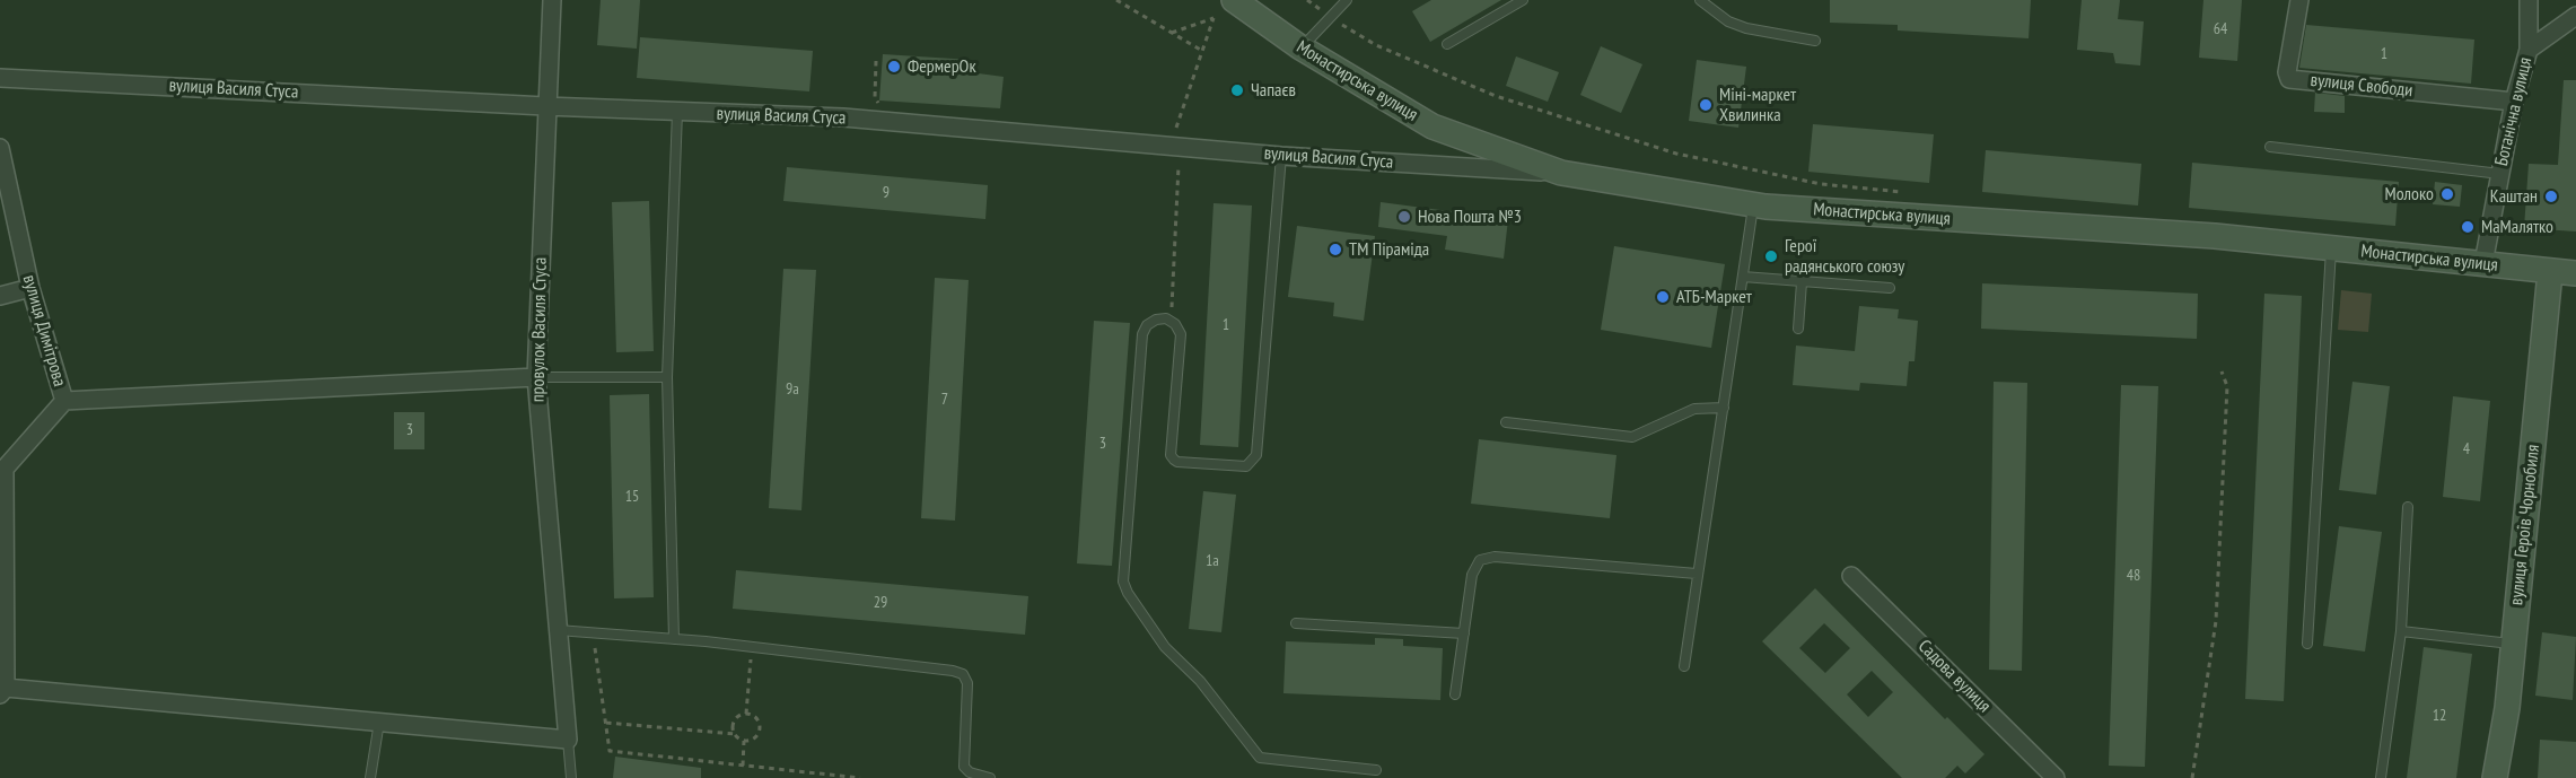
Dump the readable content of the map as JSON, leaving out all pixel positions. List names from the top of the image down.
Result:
{
  "streets": {
    "main road": ["Монастирська вулиця", "вулиця Героїв Чорнобиля"],
    "street": [
      "вулиця Свободи",
      "вулиця Василя Стуса",
      "Ботанічна вулиця",
      "провулок Василя Стуса",
      "вулиця Димітрова",
      "Садова вулиця"
    ]
  },
  "crossings": [
    ["Монастирська вулиця", "вулиця Василя Стуса"],
    ["Монастирська вулиця", "Ботанічна вулиця"],
    ["Монастирська вулиця", "вулиця Героїв Чорнобиля"],
    ["вулиця Свободи", "Ботанічна вулиця"],
    ["вулиця Василя Стуса", "провулок Василя Стуса"]
  ],
  "places": [
    "ФермерОк",
    "Чапаєв",
    "Міні-маркет Хвилинка",
    "Молоко",
    "Каштан",
    "Нова Пошта №3",
    "МаМалятко",
    "ТМ Піраміда",
    "Герої радянського союзу",
    "АТБ-Маркет"
  ],
  "house_numbers": [
    "64",
    "1",
    "9",
    "1",
    "9а",
    "7",
    "3",
    "3",
    "4",
    "15",
    "1а",
    "48",
    "29",
    "12"
  ]
}
